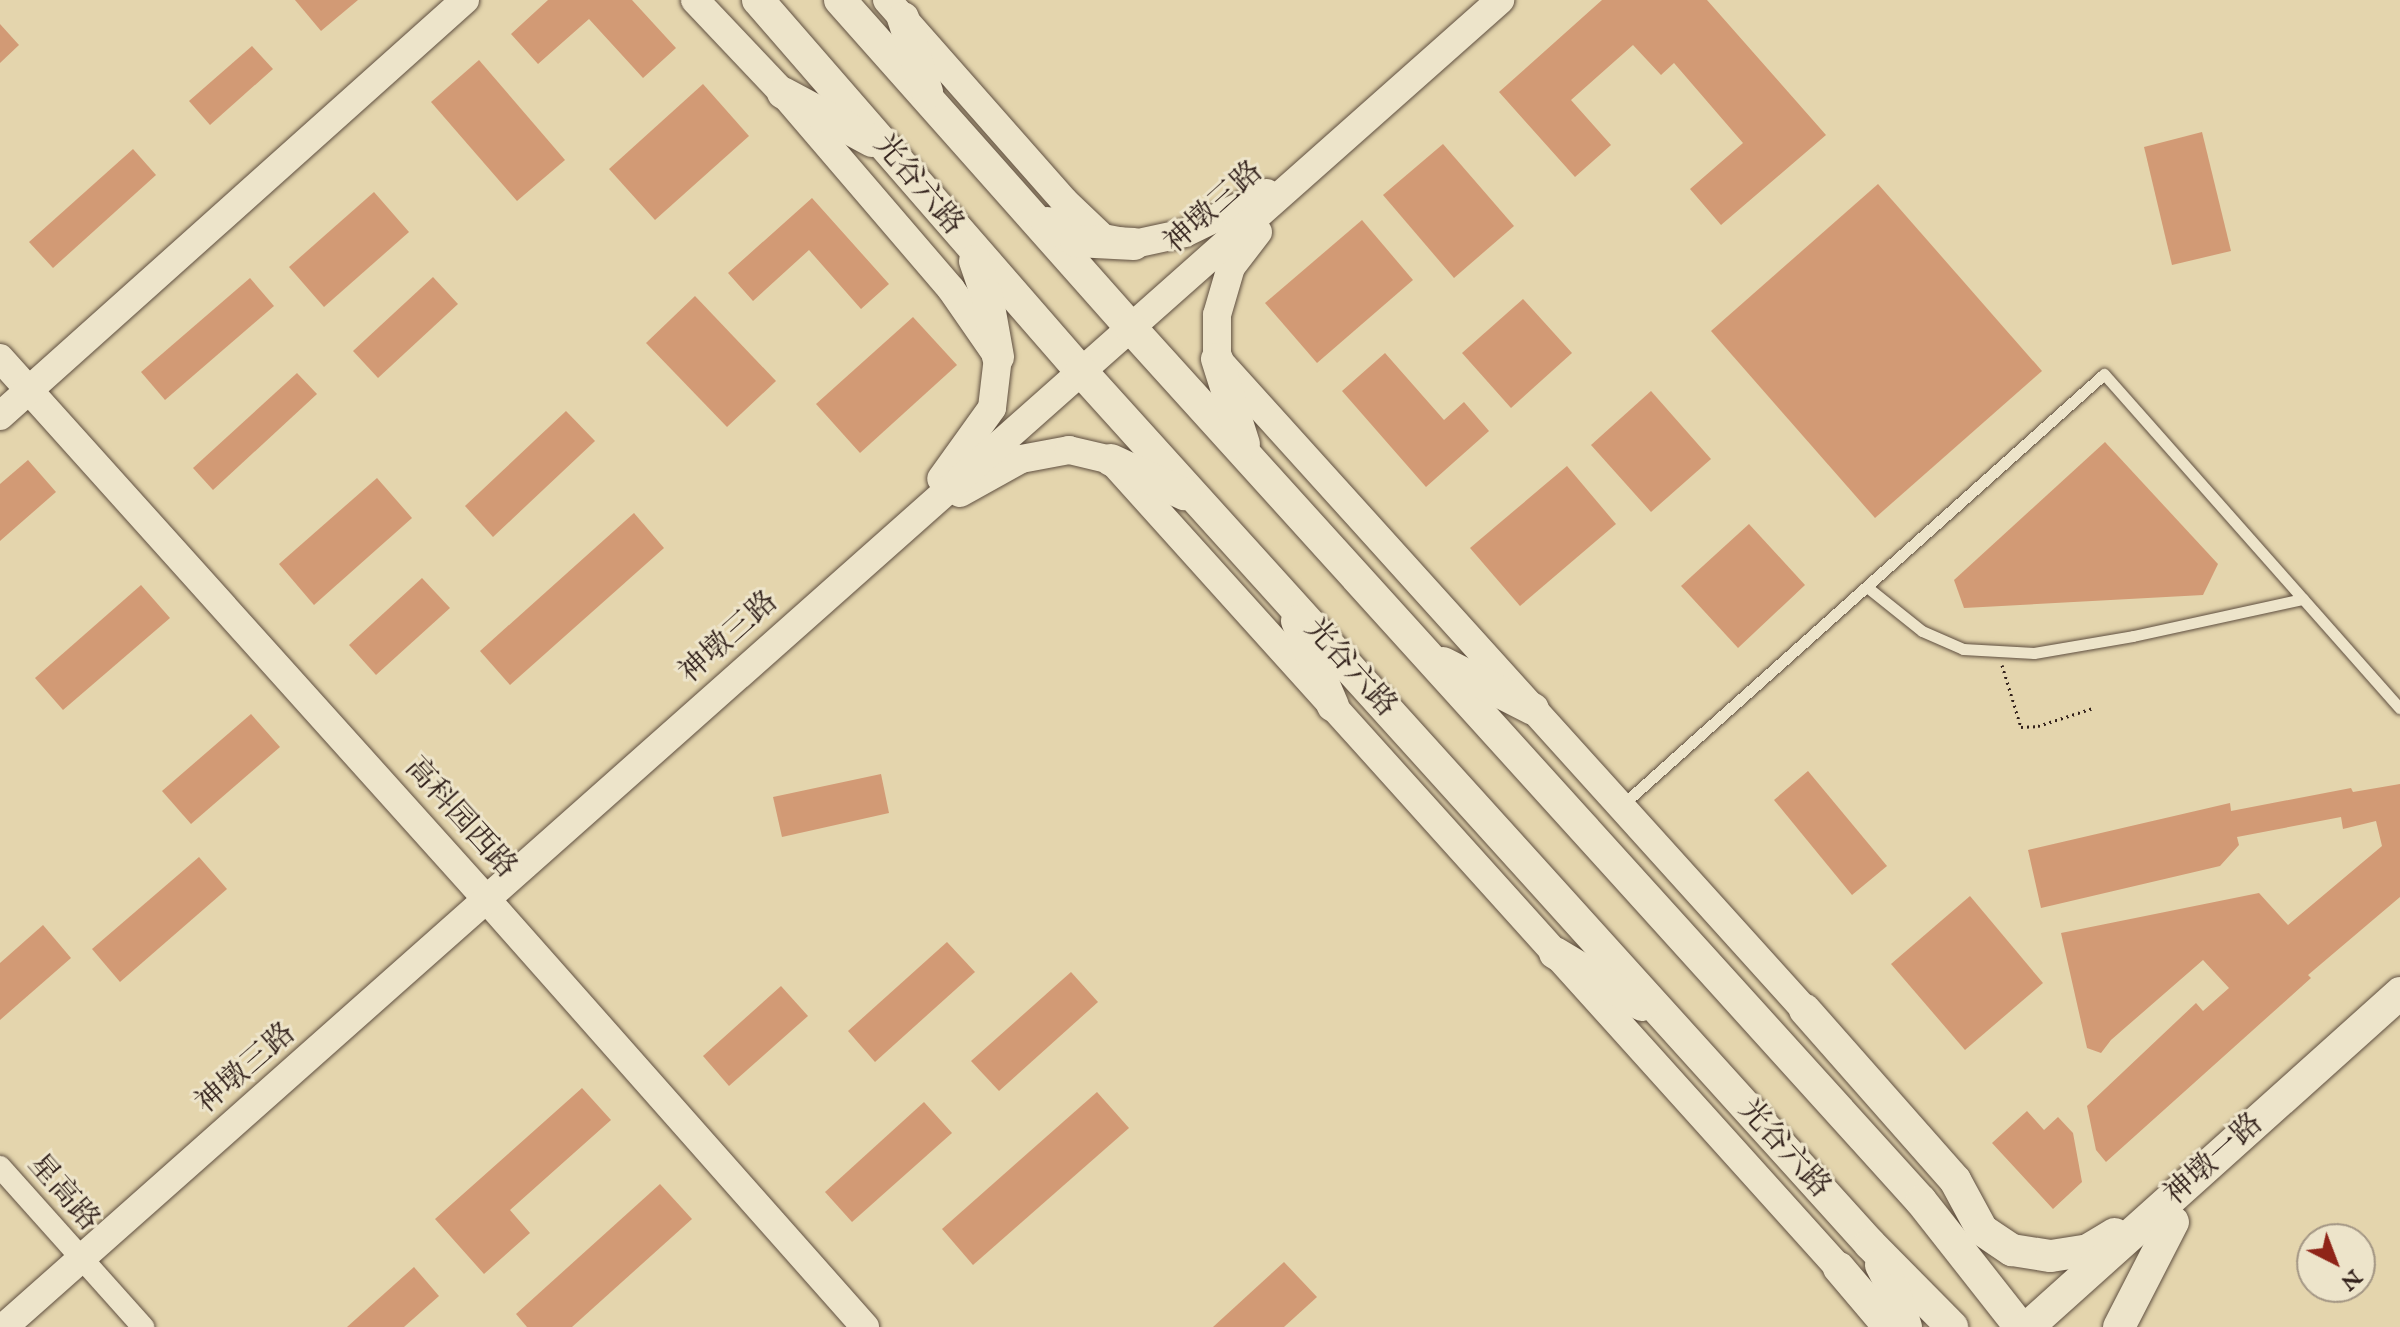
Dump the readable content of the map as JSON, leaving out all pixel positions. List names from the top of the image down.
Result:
{
  "streets": {
    "main road": ["光谷六路", "神墩一路"],
    "street": ["神墩三路", "高科园西路", "星高路"]
  },
  "crossings": [
    ["光谷六路", "神墩三路"],
    ["神墩三路", "高科园西路"],
    ["神墩三路", "星高路"]
  ],
  "north": "bottom right"
}
